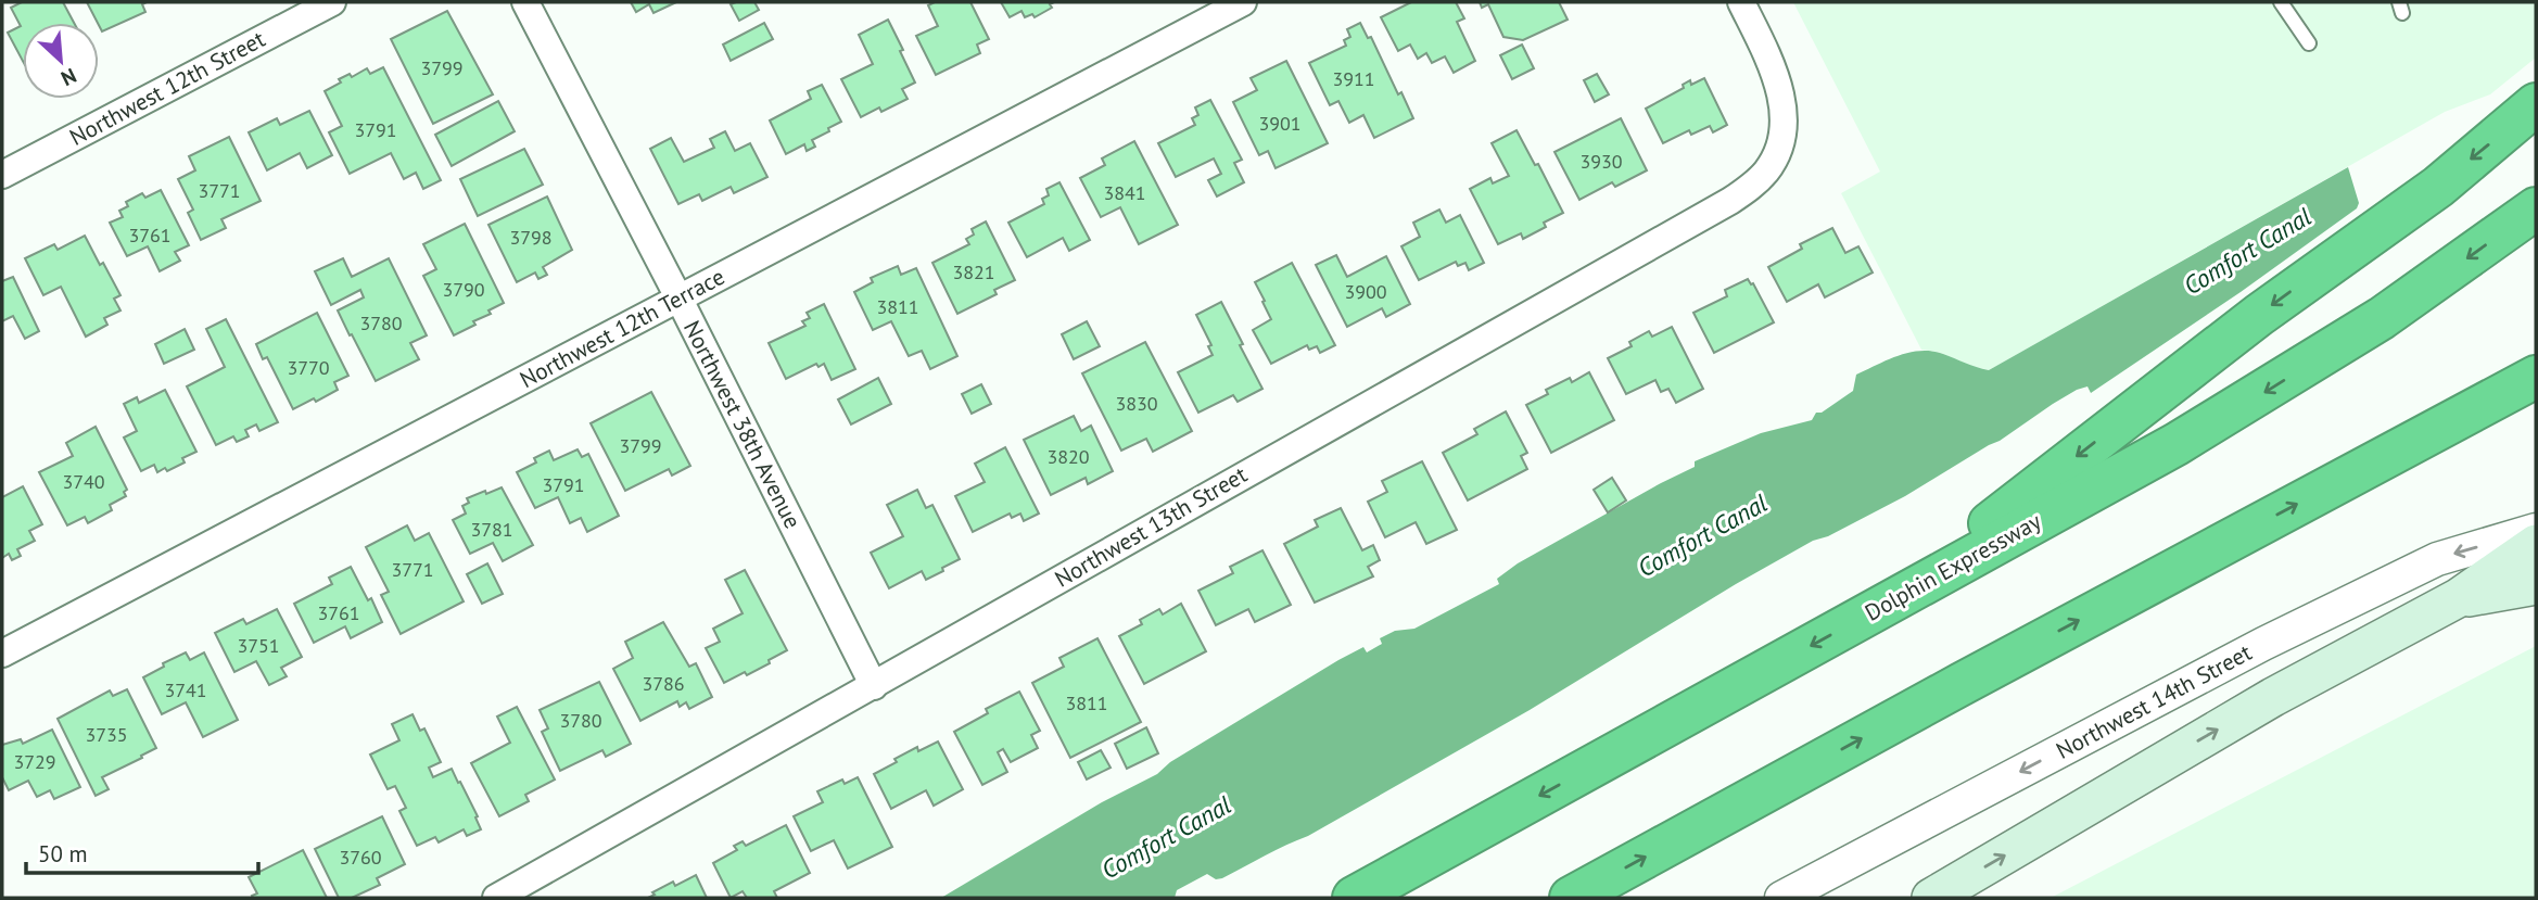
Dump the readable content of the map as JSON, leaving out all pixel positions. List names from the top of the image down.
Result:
{
  "streets": {
    "highway": ["Dolphin Expressway"],
    "street": [
      "Northwest 12th Street",
      "Northwest 12th Terrace",
      "Northwest 38th Avenue",
      "Northwest 13th Street",
      "Northwest 14th Street"
    ]
  },
  "crossings": [
    ["Northwest 12th Terrace", "Northwest 38th Avenue"],
    ["Northwest 38th Avenue", "Northwest 13th Street"]
  ],
  "one_way": ["Northwest 14th Street"],
  "water": ["Comfort Canal"],
  "house_numbers": [
    "3799",
    "3911",
    "3901",
    "3791",
    "3930",
    "3771",
    "3841",
    "3761",
    "3798",
    "3821",
    "3790",
    "3900",
    "3811",
    "3780",
    "3770",
    "3830",
    "3799",
    "3820",
    "3740",
    "3791",
    "3781",
    "3771",
    "3761",
    "3751",
    "3786",
    "3741",
    "3811",
    "3780",
    "3735",
    "3729",
    "3760"
  ],
  "scale_bar": "50 m",
  "north": "bottom right"
}
